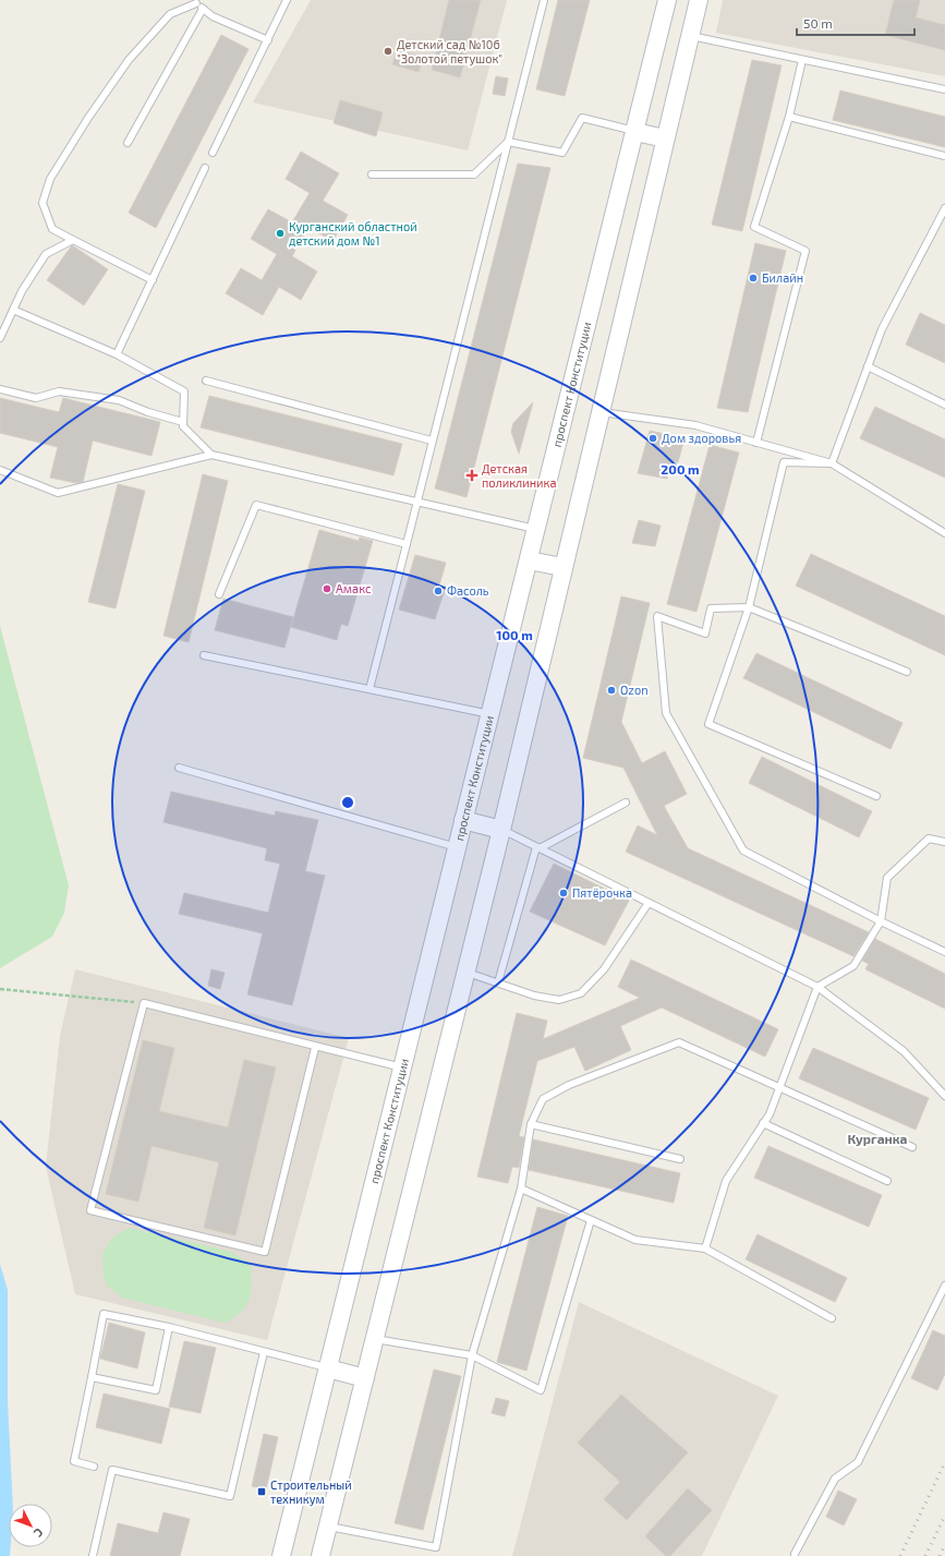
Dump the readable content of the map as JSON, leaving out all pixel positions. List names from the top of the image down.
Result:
{
  "streets": {
    "main road": ["проспект Конституции"]
  },
  "districts": ["Курганка"],
  "places": {
    "other": [
      "Детский сад №106 \"Золотой петушок\"",
      "Курганский областной детский дом №1",
      "Билайн",
      "Дом здоровья",
      "Амакс",
      "Фасоль",
      "Ozon",
      "Пятёрочка"
    ],
    "health": ["Детская поликлиника"],
    "transit": ["Строительный техникум"]
  },
  "scale_bar": "50 m",
  "north": "bottom right",
  "rings": ["200 m", "100 m"]
}
